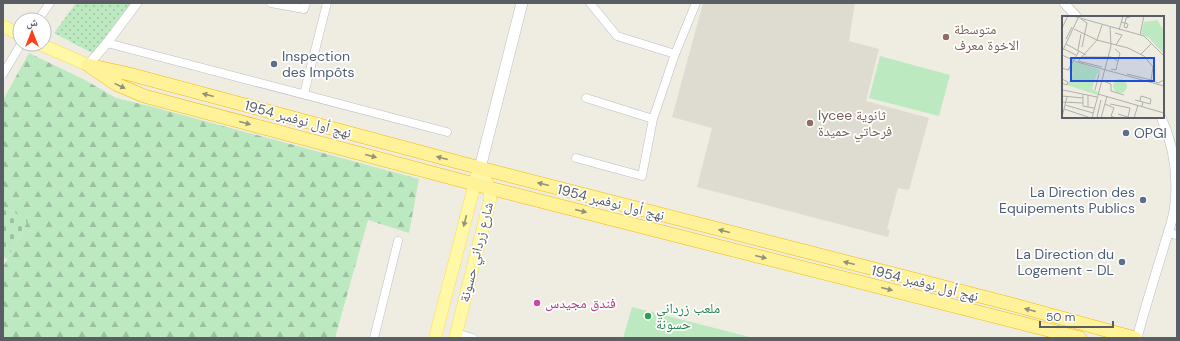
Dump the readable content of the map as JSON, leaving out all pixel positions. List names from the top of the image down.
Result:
{
  "streets": {
    "highway": ["نهج أول نوفمبر 1954"],
    "main road": ["شارع زرداني حسونة"]
  },
  "crossings": [
    ["نهج أول نوفمبر 1954", "شارع زرداني حسونة"]
  ],
  "places": [
    "متوسطة الاخوة معرف",
    "Inspection des Impôts",
    "lycee ثانوية فرحاتي حميدة",
    "OPGI",
    "La Direction des Equipements Publics",
    "La Direction du Logement - DL",
    "فندق مجيدس",
    "ملعب زرداني حسونة"
  ],
  "scale_bar": "50 m",
  "north": "top"
}
